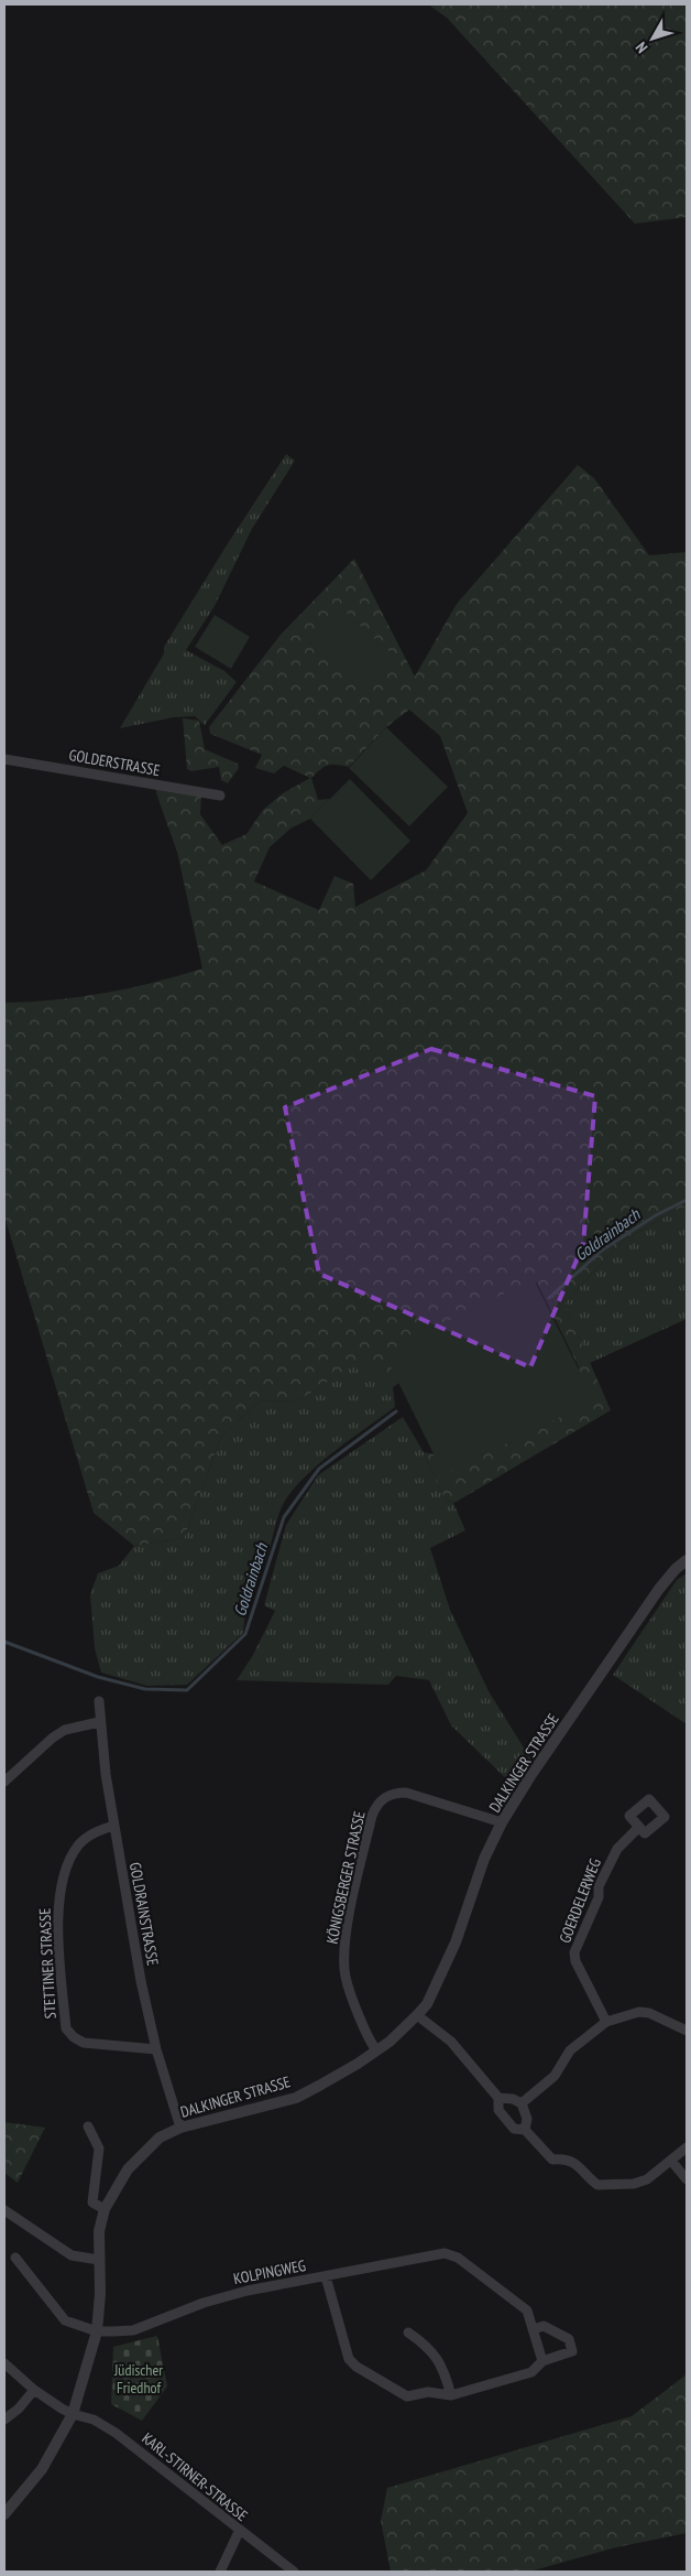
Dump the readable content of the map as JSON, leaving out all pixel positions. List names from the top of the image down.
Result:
{
  "streets": {
    "street": [
      "GOLDERSTRASSE",
      "DALKINGER STRASSE",
      "KÖNIGSBERGER STRASSE",
      "GOERDELERWEG",
      "GOLDRAINSTRASSE",
      "STETTINER STRASSE",
      "KOLPINGWEG",
      "KARL-STIRNER-STRASSE"
    ]
  },
  "crossings": [
    ["DALKINGER STRASSE", "KÖNIGSBERGER STRASSE"],
    ["DALKINGER STRASSE", "GOLDRAINSTRASSE"],
    ["DALKINGER STRASSE", "KOLPINGWEG"],
    ["DALKINGER STRASSE", "KARL-STIRNER-STRASSE"],
    ["GOLDRAINSTRASSE", "STETTINER STRASSE"]
  ],
  "water": ["Goldrainbach"],
  "parks": ["Jüdischer Friedhof"],
  "north": "bottom left"
}
